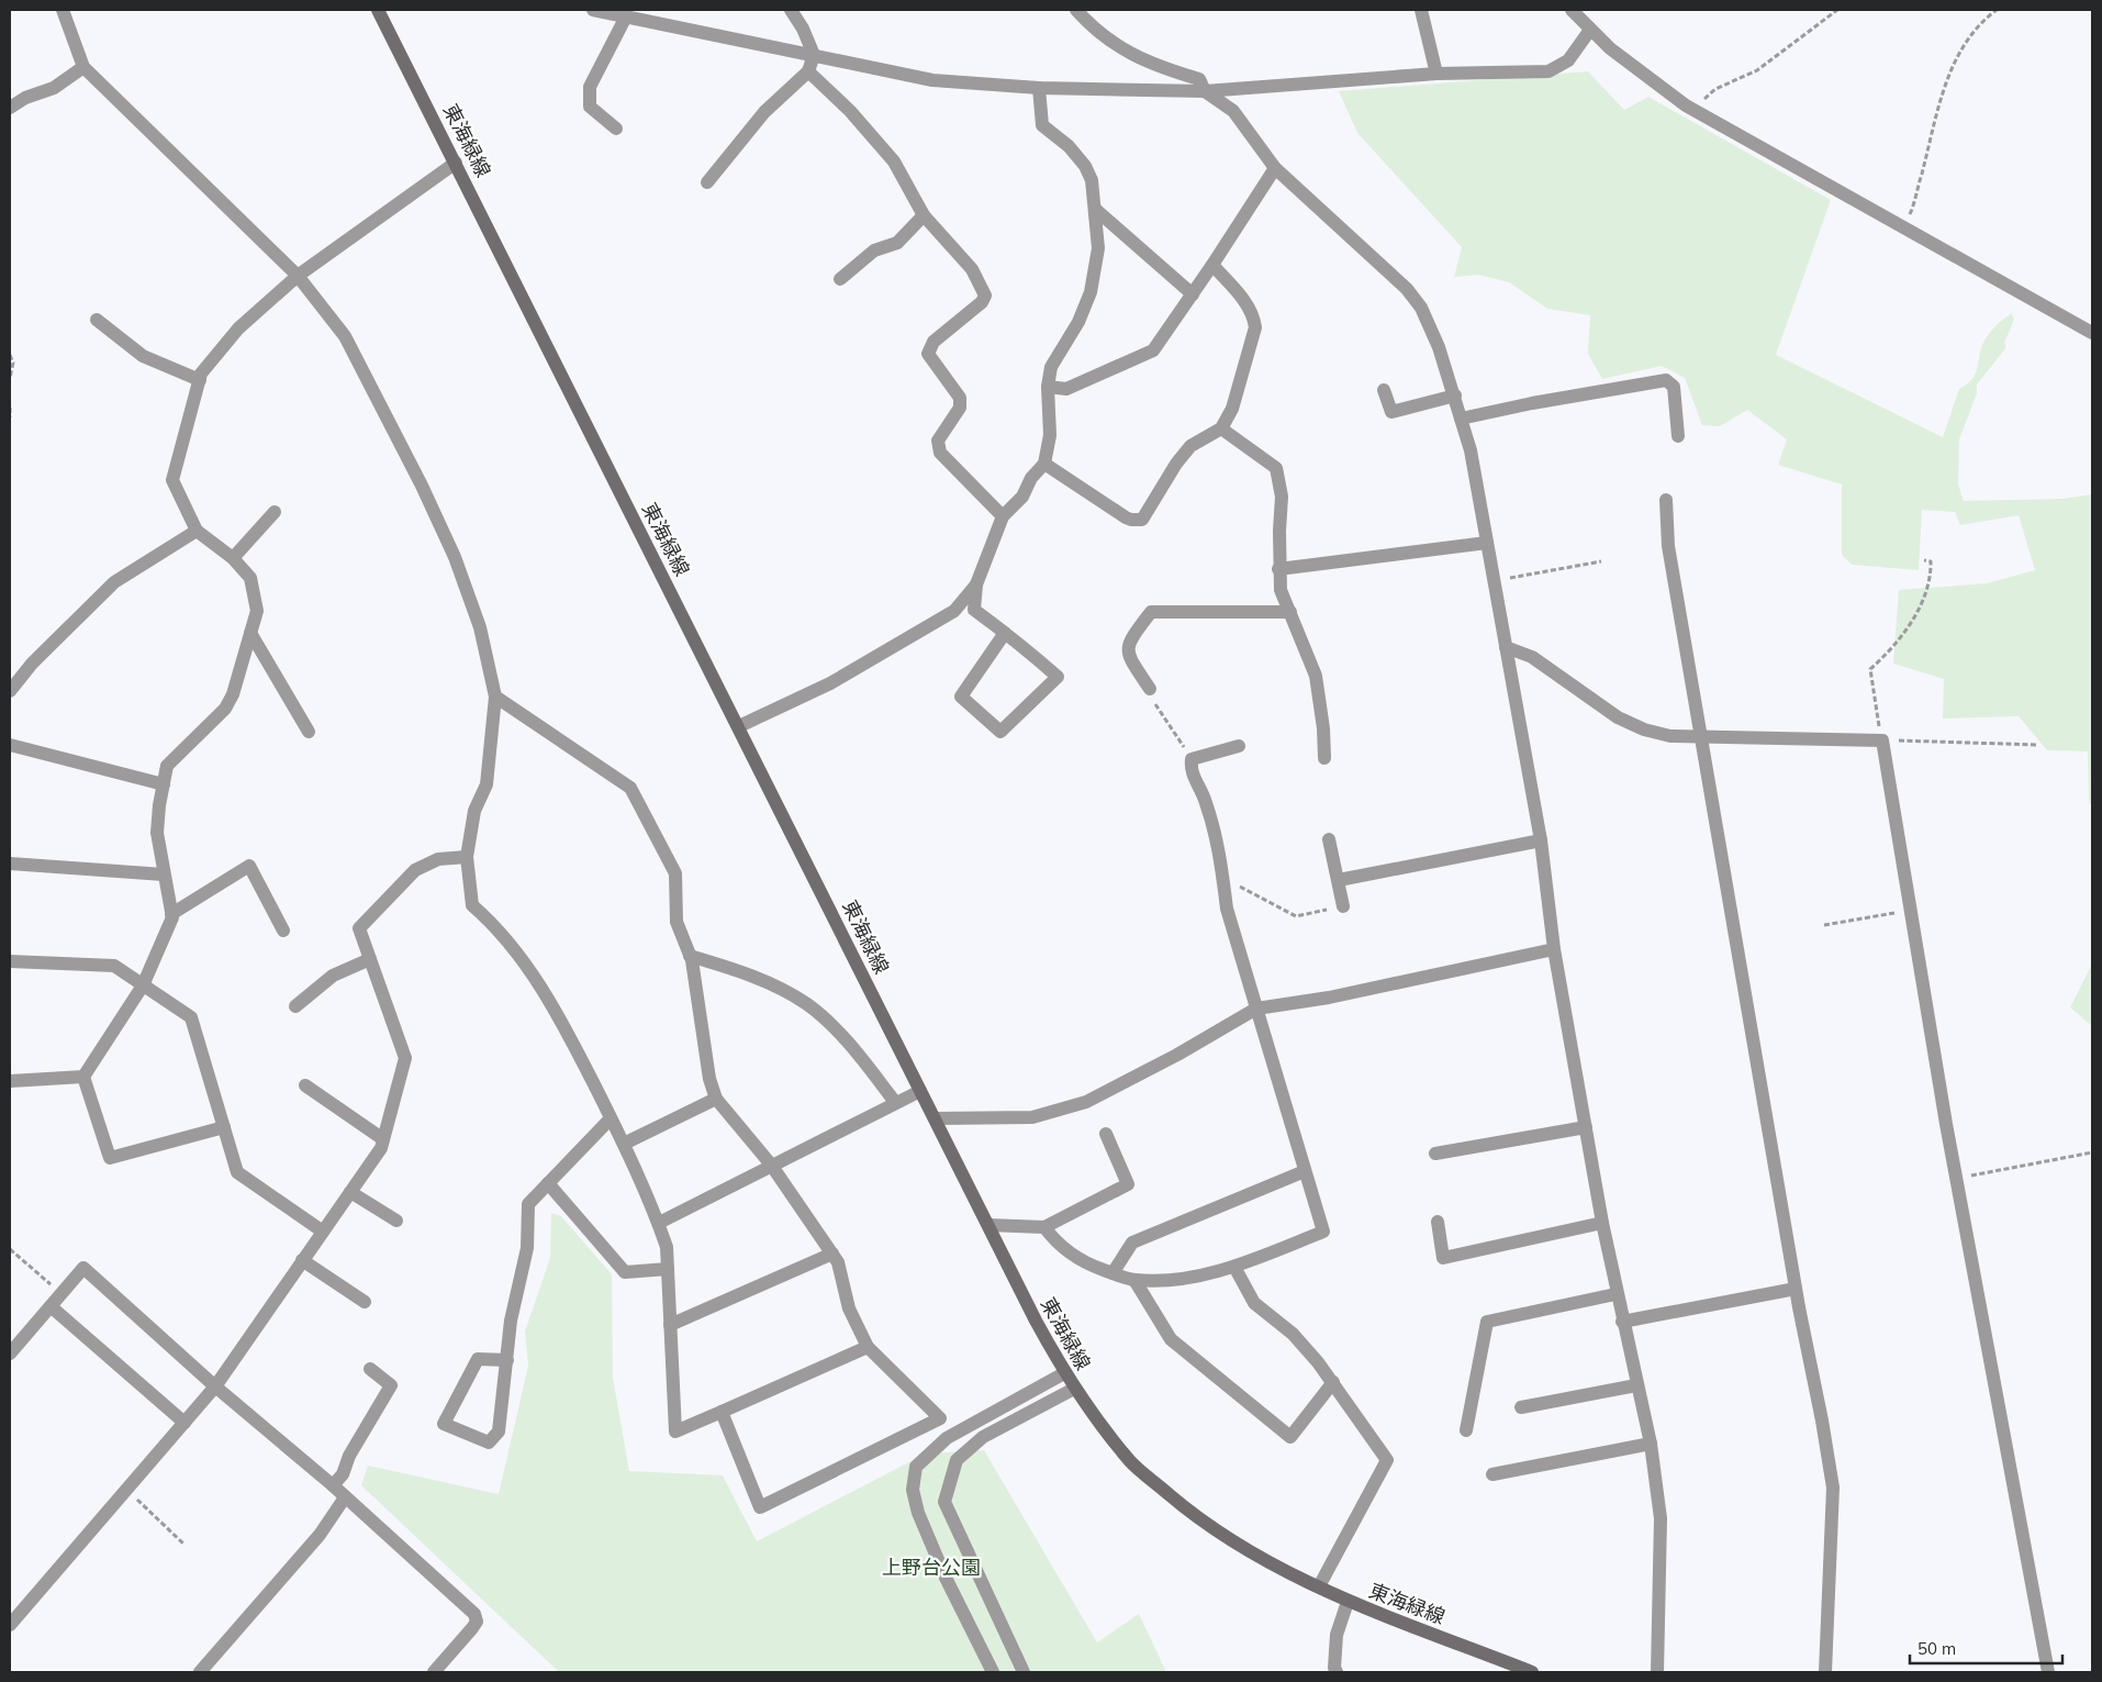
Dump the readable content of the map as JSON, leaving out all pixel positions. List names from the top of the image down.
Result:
{
  "streets": {
    "main road": ["東海緑線"]
  },
  "parks": ["上野台公園"],
  "scale_bar": "50 m"
}
